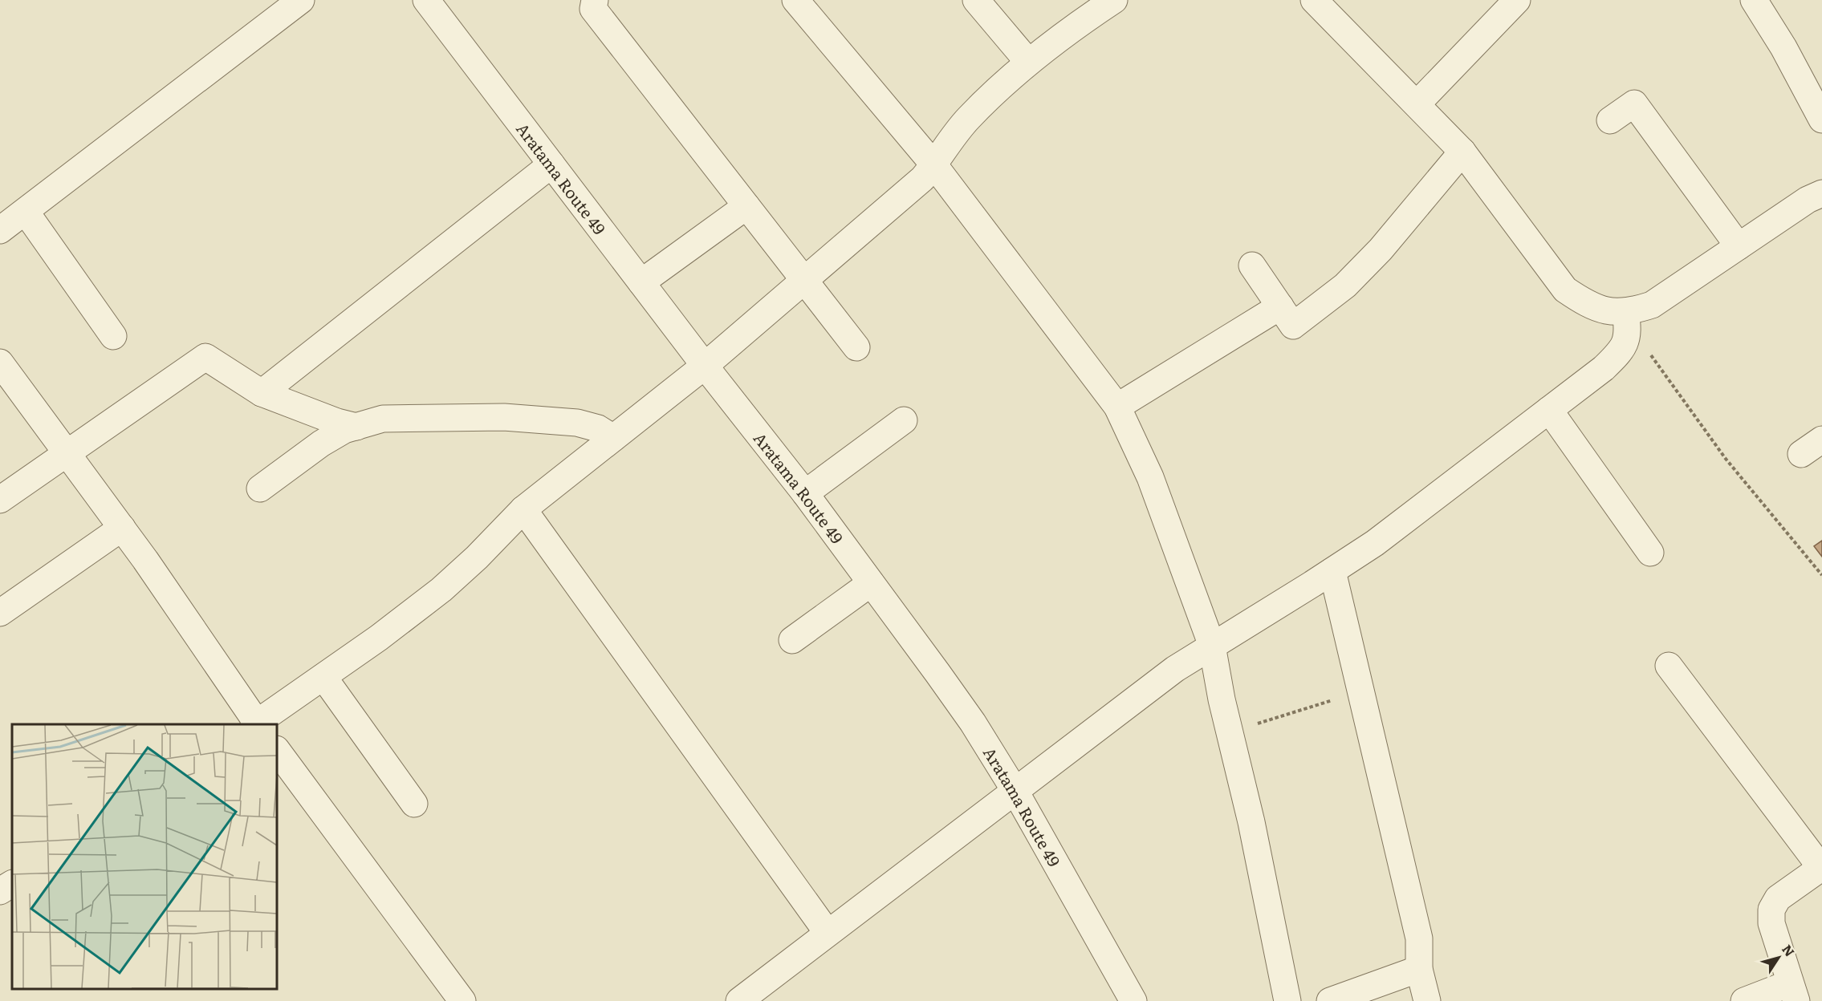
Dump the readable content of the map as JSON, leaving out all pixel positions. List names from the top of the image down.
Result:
{
  "streets": {
    "street": ["Aratama Route 49"]
  },
  "north": "top right"
}
